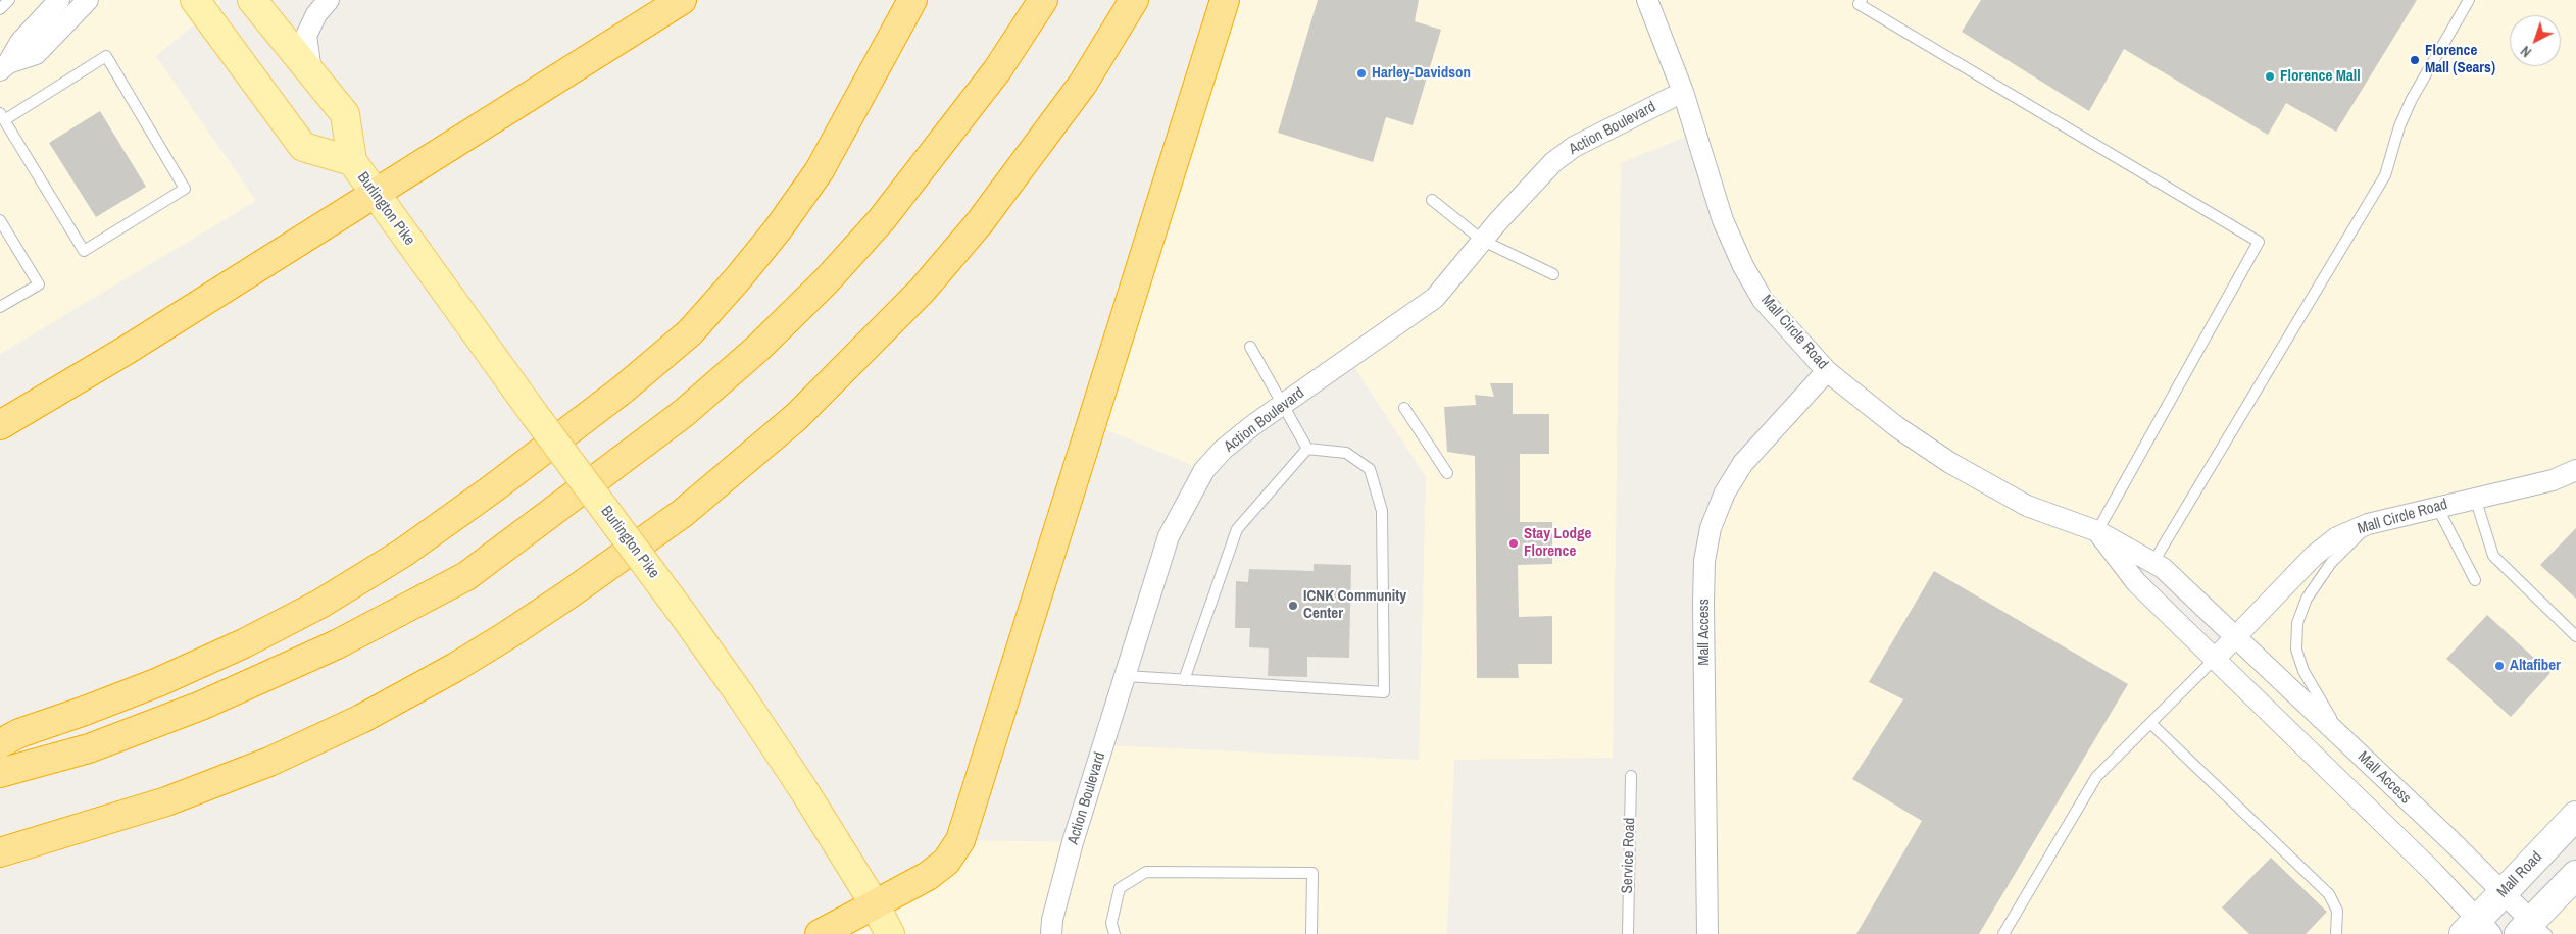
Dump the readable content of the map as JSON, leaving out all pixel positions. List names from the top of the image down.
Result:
{
  "streets": {
    "main road": ["Burlington Pike", "Mall Road"],
    "street": ["Action Boulevard", "Mall Circle Road", "Mall Access"],
    "lane": ["Service Road"]
  },
  "crossings": [
    ["Action Boulevard", "Mall Circle Road"],
    ["Mall Circle Road", "Mall Access"],
    ["Mall Access", "Mall Road"]
  ],
  "places": [
    "Florence Mall (Sears)",
    "Harley-Davidson",
    "Florence Mall",
    "Stay Lodge Florence",
    "ICNK Community Center",
    "Altafiber"
  ],
  "north": "bottom left"
}
